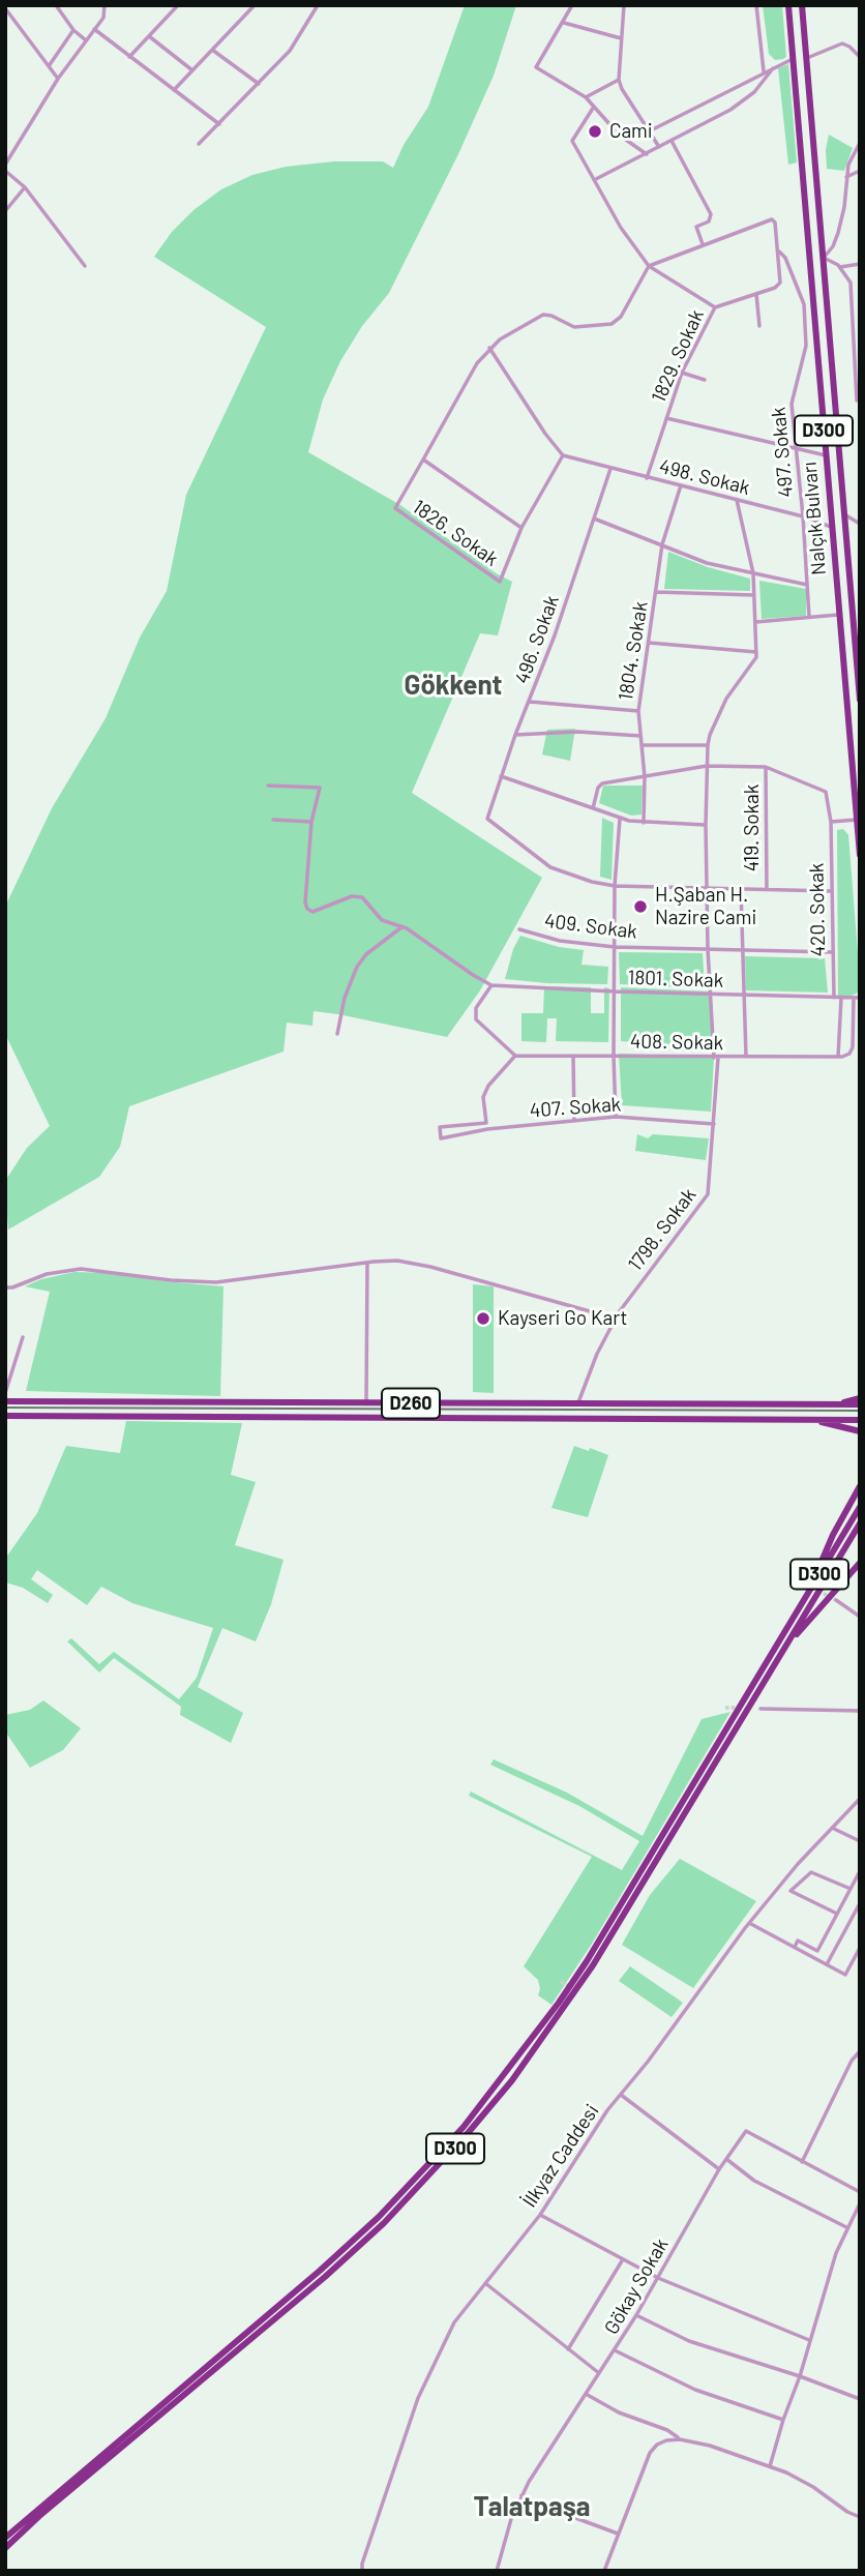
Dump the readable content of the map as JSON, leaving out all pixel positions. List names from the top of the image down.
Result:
{
  "streets": {
    "highway": ["D300", "Nalçık Bulvarı", "D260"],
    "street": [
      "1829. Sokak",
      "497. Sokak",
      "498. Sokak",
      "1826. Sokak",
      "496. Sokak",
      "1804. Sokak",
      "419. Sokak",
      "420. Sokak",
      "409. Sokak",
      "1801. Sokak",
      "408. Sokak",
      "407. Sokak",
      "1798. Sokak",
      "İlkyaz Caddesi",
      "Gökay Sokak"
    ]
  },
  "crossings": [
    ["1829. Sokak", "497. Sokak"],
    ["1829. Sokak", "498. Sokak"],
    ["497. Sokak", "498. Sokak"],
    ["498. Sokak", "Nalçık Bulvarı"],
    ["498. Sokak", "496. Sokak"],
    ["498. Sokak", "1804. Sokak"],
    ["419. Sokak", "420. Sokak"],
    ["420. Sokak", "409. Sokak"],
    ["420. Sokak", "1801. Sokak"],
    ["409. Sokak", "1798. Sokak"],
    ["1801. Sokak", "1798. Sokak"],
    ["408. Sokak", "1798. Sokak"],
    ["407. Sokak", "1798. Sokak"],
    ["1798. Sokak", "D260"]
  ],
  "districts": ["Gökkent", "Talatpaşa"],
  "places": ["Cami", "H.Şaban H. Nazire Cami", "Kayseri Go Kart"]
}
